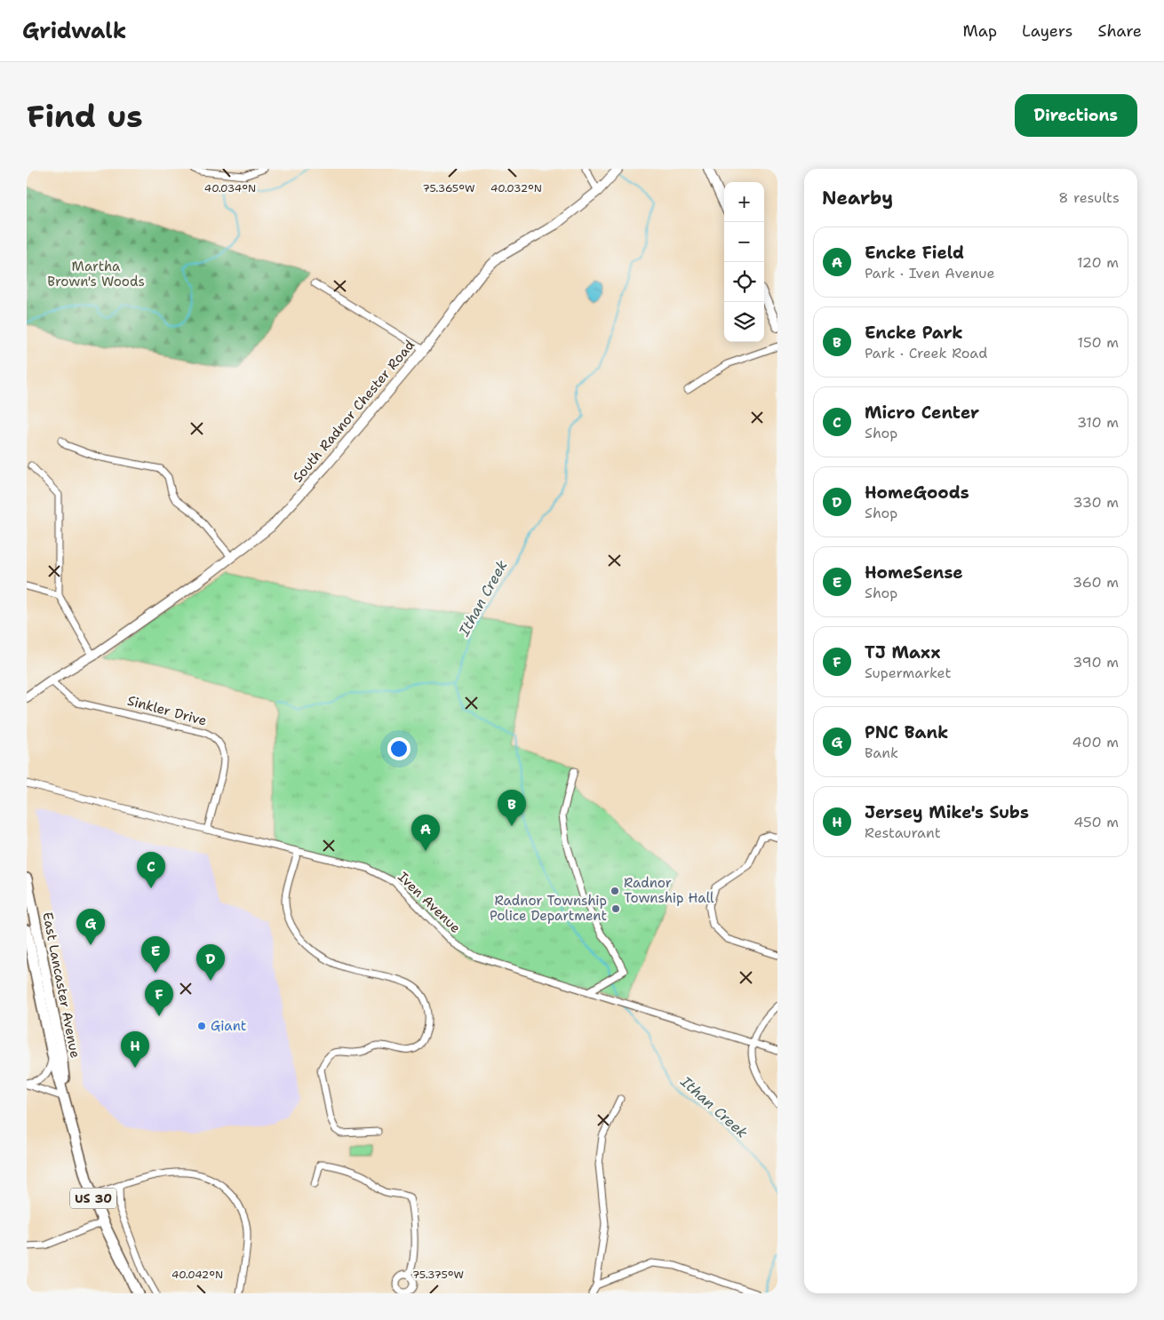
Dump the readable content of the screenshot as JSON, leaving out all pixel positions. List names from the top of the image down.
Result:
{
  "streets": {
    "highway": ["East Lancaster Avenue", "US 30"],
    "main road": ["South Radnor Chester Road"],
    "street": ["Sinkler Drive", "Iven Avenue"]
  },
  "crossings": [
    ["South Radnor Chester Road", "Sinkler Drive"],
    ["Sinkler Drive", "Iven Avenue"]
  ],
  "water": ["Ithan Creek"],
  "parks": ["Martha Brown's Woods"],
  "places": ["Radnor Township Hall", "Radnor Township Police Department", "Giant"],
  "page": {
    "header": "Gridwalk",
    "nav": ["Map", "Layers", "Share"],
    "buttons": "Directions",
    "title": "Find us",
    "heading": ["Nearby", "8 results"],
    "map_buttons": ["+", "−"],
    "list": [
      {
        "mark": "A",
        "name": "Encke Field",
        "note": "Park · Iven Avenue",
        "value": "120 m"
      },
      {
        "mark": "B",
        "name": "Encke Park",
        "note": "Park · Creek Road",
        "value": "150 m"
      },
      {
        "mark": "C",
        "name": "Micro Center",
        "note": "Shop",
        "value": "310 m"
      },
      {
        "mark": "D",
        "name": "HomeGoods",
        "note": "Shop",
        "value": "330 m"
      },
      {
        "mark": "E",
        "name": "HomeSense",
        "note": "Shop",
        "value": "360 m"
      },
      {
        "mark": "F",
        "name": "TJ Maxx",
        "note": "Supermarket",
        "value": "390 m"
      },
      {
        "mark": "G",
        "name": "PNC Bank",
        "note": "Bank",
        "value": "400 m"
      },
      {
        "mark": "H",
        "name": "Jersey Mike's Subs",
        "note": "Restaurant",
        "value": "450 m"
      }
    ],
    "pins": [
      "B",
      "A",
      "C",
      "G",
      "E",
      "D",
      "F",
      "H"
    ]
  },
  "coordinates": [
    "40.034°N",
    "75.365°W",
    "40.032°N",
    "40.042°N",
    "75.375°W"
  ]
}
